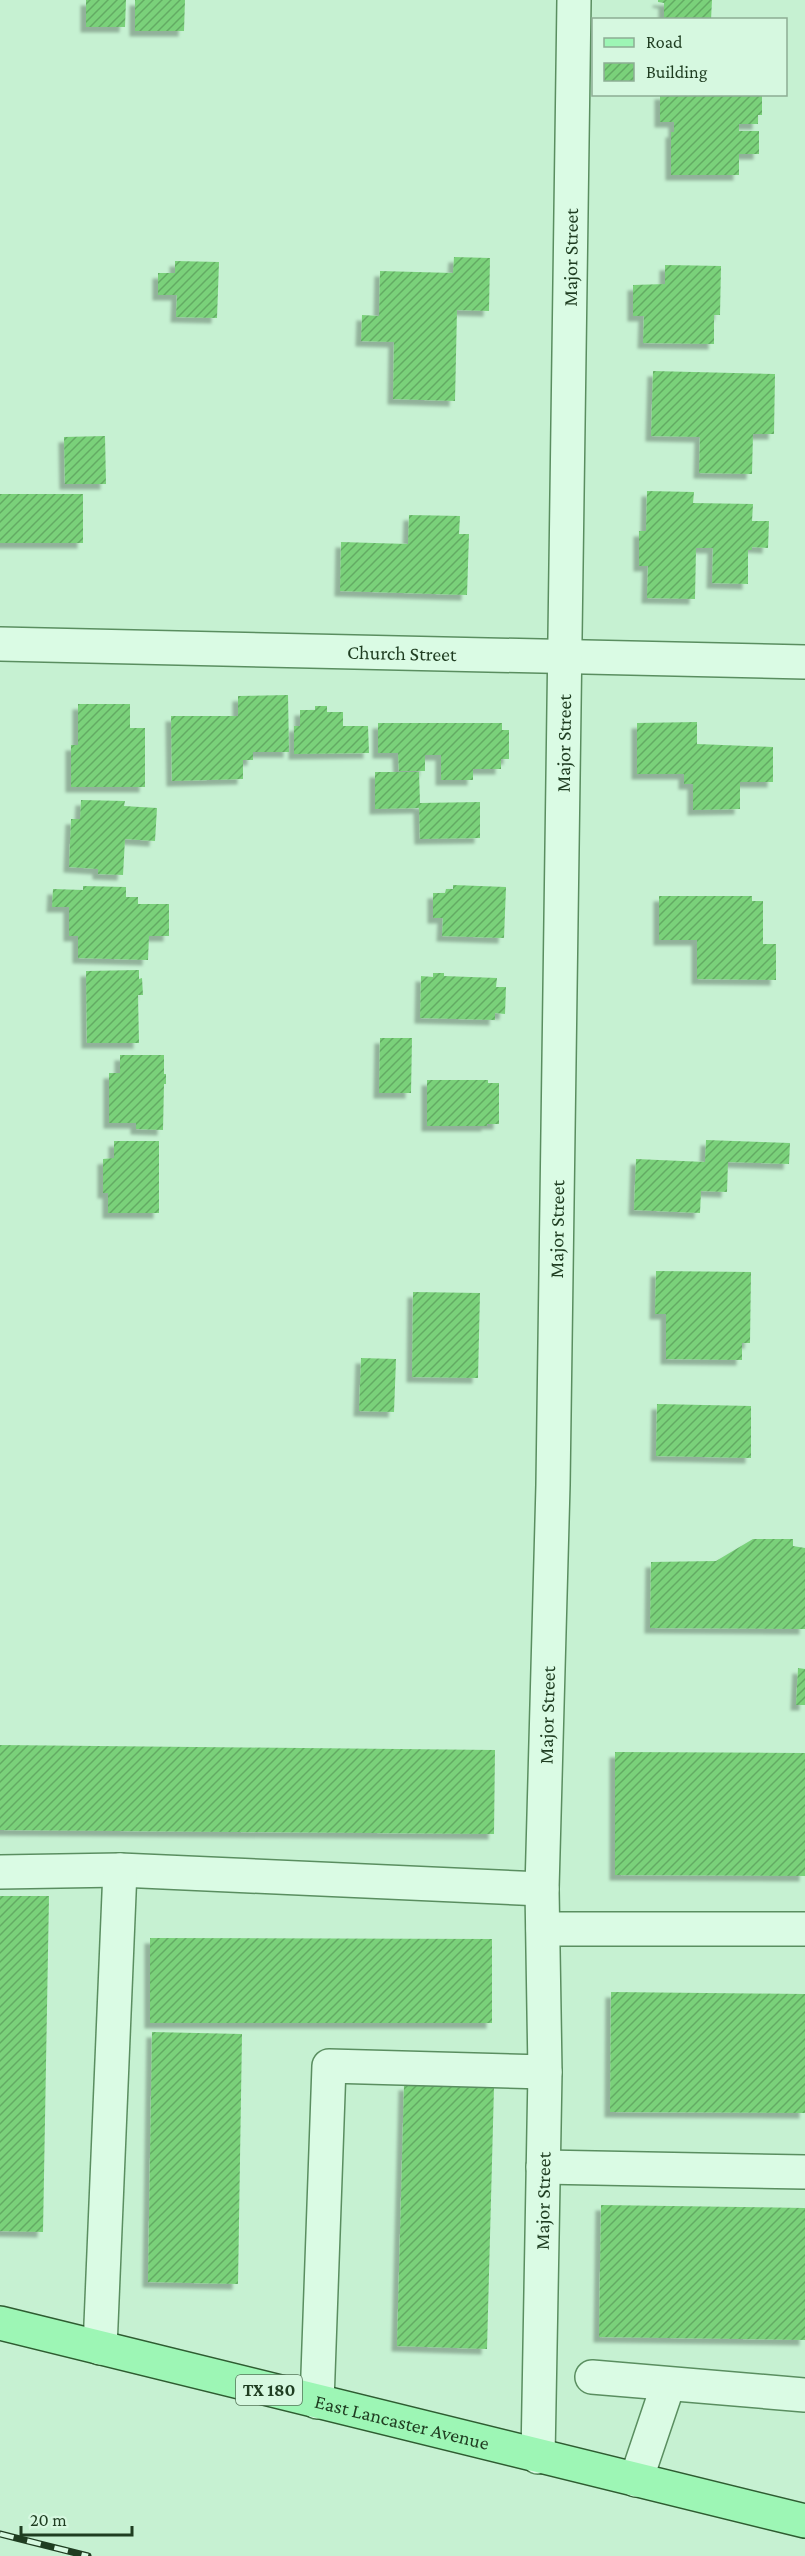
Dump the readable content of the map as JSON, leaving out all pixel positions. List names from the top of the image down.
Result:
{
  "streets": {
    "main road": ["TX 180", "East Lancaster Avenue"],
    "street": ["Major Street", "Church Street"]
  },
  "crossings": [
    ["Major Street", "Church Street"],
    ["Major Street", "East Lancaster Avenue"]
  ],
  "legend": ["Road", "Building"],
  "scale_bar": "20 m"
}
